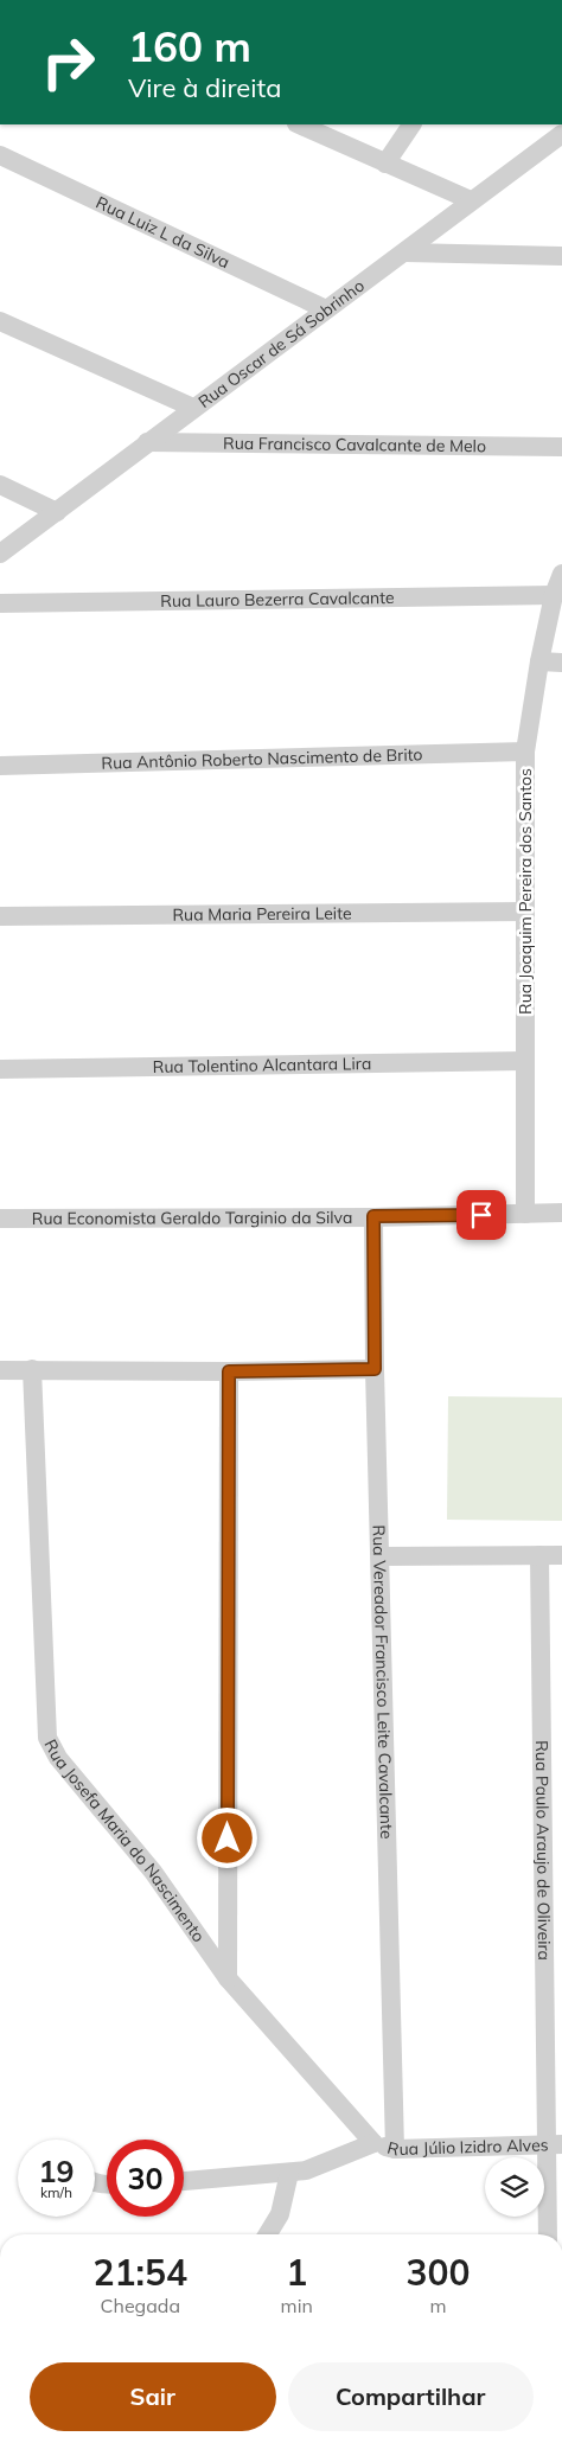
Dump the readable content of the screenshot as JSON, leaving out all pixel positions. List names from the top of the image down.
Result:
{
  "streets": {
    "street": [
      "Rua Luiz L da Silva",
      "Rua Oscar de Sá Sobrinho",
      "Rua Francisco Cavalcante de Melo",
      "Rua Lauro Bezerra Cavalcante",
      "Rua Antônio Roberto Nascimento de Brito",
      "Rua Joaquim Pereira dos Santos",
      "Rua Maria Pereira Leite",
      "Rua Tolentino Alcantara Lira",
      "Rua Economista Geraldo Targinio da Silva",
      "Rua Vereador Francisco Leite Cavalcante",
      "Rua Josefa Maria do Nascimento",
      "Rua Paulo Araujo de Oliveira",
      "Rua Júlio Izidro Alves"
    ]
  },
  "crossings": [
    ["Rua Luiz L da Silva", "Rua Oscar de Sá Sobrinho"],
    ["Rua Oscar de Sá Sobrinho", "Rua Francisco Cavalcante de Melo"],
    ["Rua Lauro Bezerra Cavalcante", "Rua Joaquim Pereira dos Santos"],
    ["Rua Antônio Roberto Nascimento de Brito", "Rua Joaquim Pereira dos Santos"],
    ["Rua Joaquim Pereira dos Santos", "Rua Maria Pereira Leite"],
    ["Rua Joaquim Pereira dos Santos", "Rua Tolentino Alcantara Lira"],
    ["Rua Joaquim Pereira dos Santos", "Rua Economista Geraldo Targinio da Silva"],
    ["Rua Economista Geraldo Targinio da Silva", "Rua Vereador Francisco Leite Cavalcante"],
    ["Rua Vereador Francisco Leite Cavalcante", "Rua Júlio Izidro Alves"],
    ["Rua Josefa Maria do Nascimento", "Rua Júlio Izidro Alves"],
    ["Rua Paulo Araujo de Oliveira", "Rua Júlio Izidro Alves"]
  ],
  "page": {
    "turn": ["160 m", "Vire à direita"],
    "speed": "19 km/h",
    "limit": "30",
    "eta": [
      "21:54",
      "Chegada",
      "1",
      "min",
      "300",
      "m"
    ],
    "buttons": ["Sair", "Compartilhar"]
  }
}
